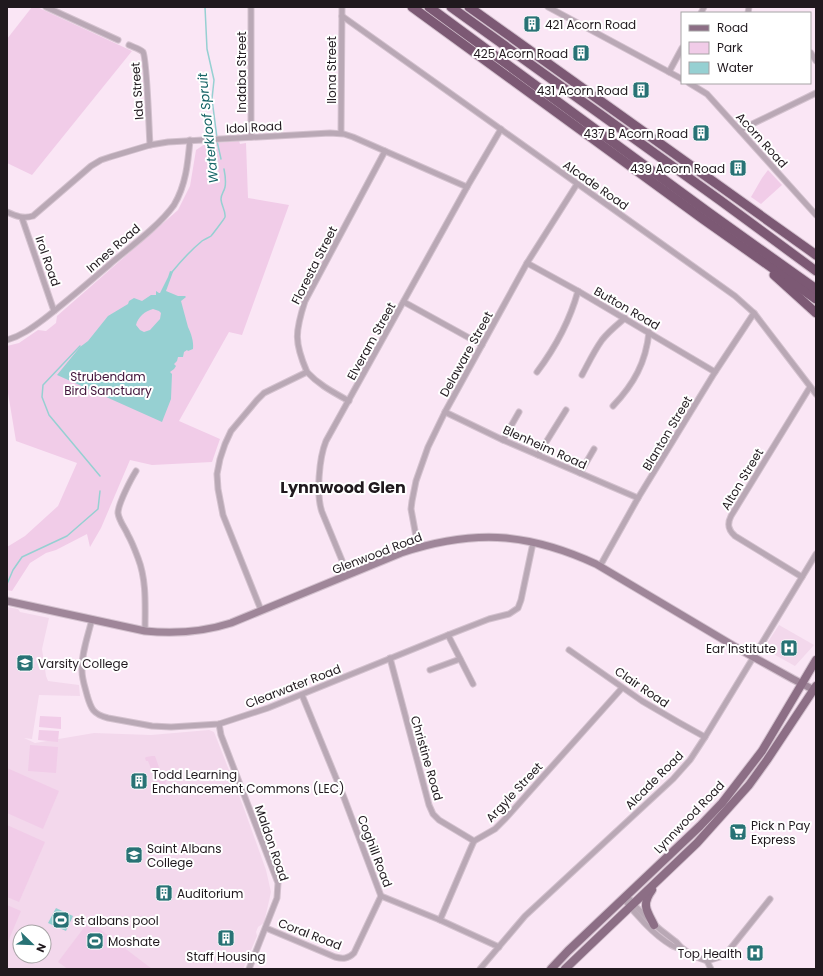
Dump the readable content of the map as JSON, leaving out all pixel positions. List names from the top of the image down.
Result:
{
  "streets": {
    "main road": ["Lynnwood Road"],
    "street": [
      "Ilona Street",
      "Indaba Street",
      "Ida Street",
      "Idol Road",
      "Acorn Road",
      "Alcade Road",
      "Innes Road",
      "Irol Road",
      "Floresta Street",
      "Button Road",
      "Elveram Street",
      "Delaware Street",
      "Blanton Street",
      "Blenheim Road",
      "Alton Street",
      "Glenwood Road",
      "Clearwater Road",
      "Clair Road",
      "Christine Road",
      "Argyle Street",
      "Maldon Road",
      "Coghill Road",
      "Coral Road"
    ]
  },
  "crossings": [
    ["Ilona Street", "Idol Road"],
    ["Ilona Street", "Alcade Road"],
    ["Indaba Street", "Idol Road"],
    ["Ida Street", "Idol Road"],
    ["Idol Road", "Innes Road"],
    ["Idol Road", "Irol Road"],
    ["Idol Road", "Floresta Street"],
    ["Idol Road", "Elveram Street"],
    ["Alcade Road", "Elveram Street"],
    ["Alcade Road", "Delaware Street"],
    ["Alcade Road", "Blanton Street"],
    ["Alcade Road", "Alton Street"],
    ["Alcade Road", "Glenwood Road"],
    ["Alcade Road", "Clair Road"],
    ["Alcade Road", "Coghill Road"],
    ["Innes Road", "Irol Road"],
    ["Button Road", "Delaware Street"],
    ["Button Road", "Blanton Street"],
    ["Elveram Street", "Glenwood Road"],
    ["Delaware Street", "Blenheim Road"],
    ["Delaware Street", "Glenwood Road"],
    ["Blanton Street", "Blenheim Road"],
    ["Blanton Street", "Glenwood Road"],
    ["Glenwood Road", "Clearwater Road"],
    ["Glenwood Road", "Lynnwood Road"],
    ["Clearwater Road", "Christine Road"],
    ["Clearwater Road", "Maldon Road"],
    ["Clearwater Road", "Coghill Road"],
    ["Clair Road", "Argyle Street"],
    ["Christine Road", "Argyle Street"],
    ["Maldon Road", "Coral Road"],
    ["Coghill Road", "Coral Road"]
  ],
  "districts": ["Lynnwood Glen"],
  "water": ["Waterkloof Spruit"],
  "parks": ["Strubendam Bird Sanctuary"],
  "places": {
    "building": [
      "421 Acorn Road",
      "425 Acorn Road",
      "431 Acorn Road",
      "437 B Acorn Road",
      "439 Acorn Road",
      "Todd Learning Enchancement Commons (LEC)",
      "Auditorium",
      "Staff Housing"
    ],
    "hospital": ["Ear Institute", "Top Health"],
    "school or university": ["Varsity College", "Saint Albans College"],
    "supermarket": ["Pick n Pay Express"],
    "sports": ["st albans pool", "Moshate"]
  },
  "legend": ["Road", "Park", "Water"],
  "north": "bottom right"
}
